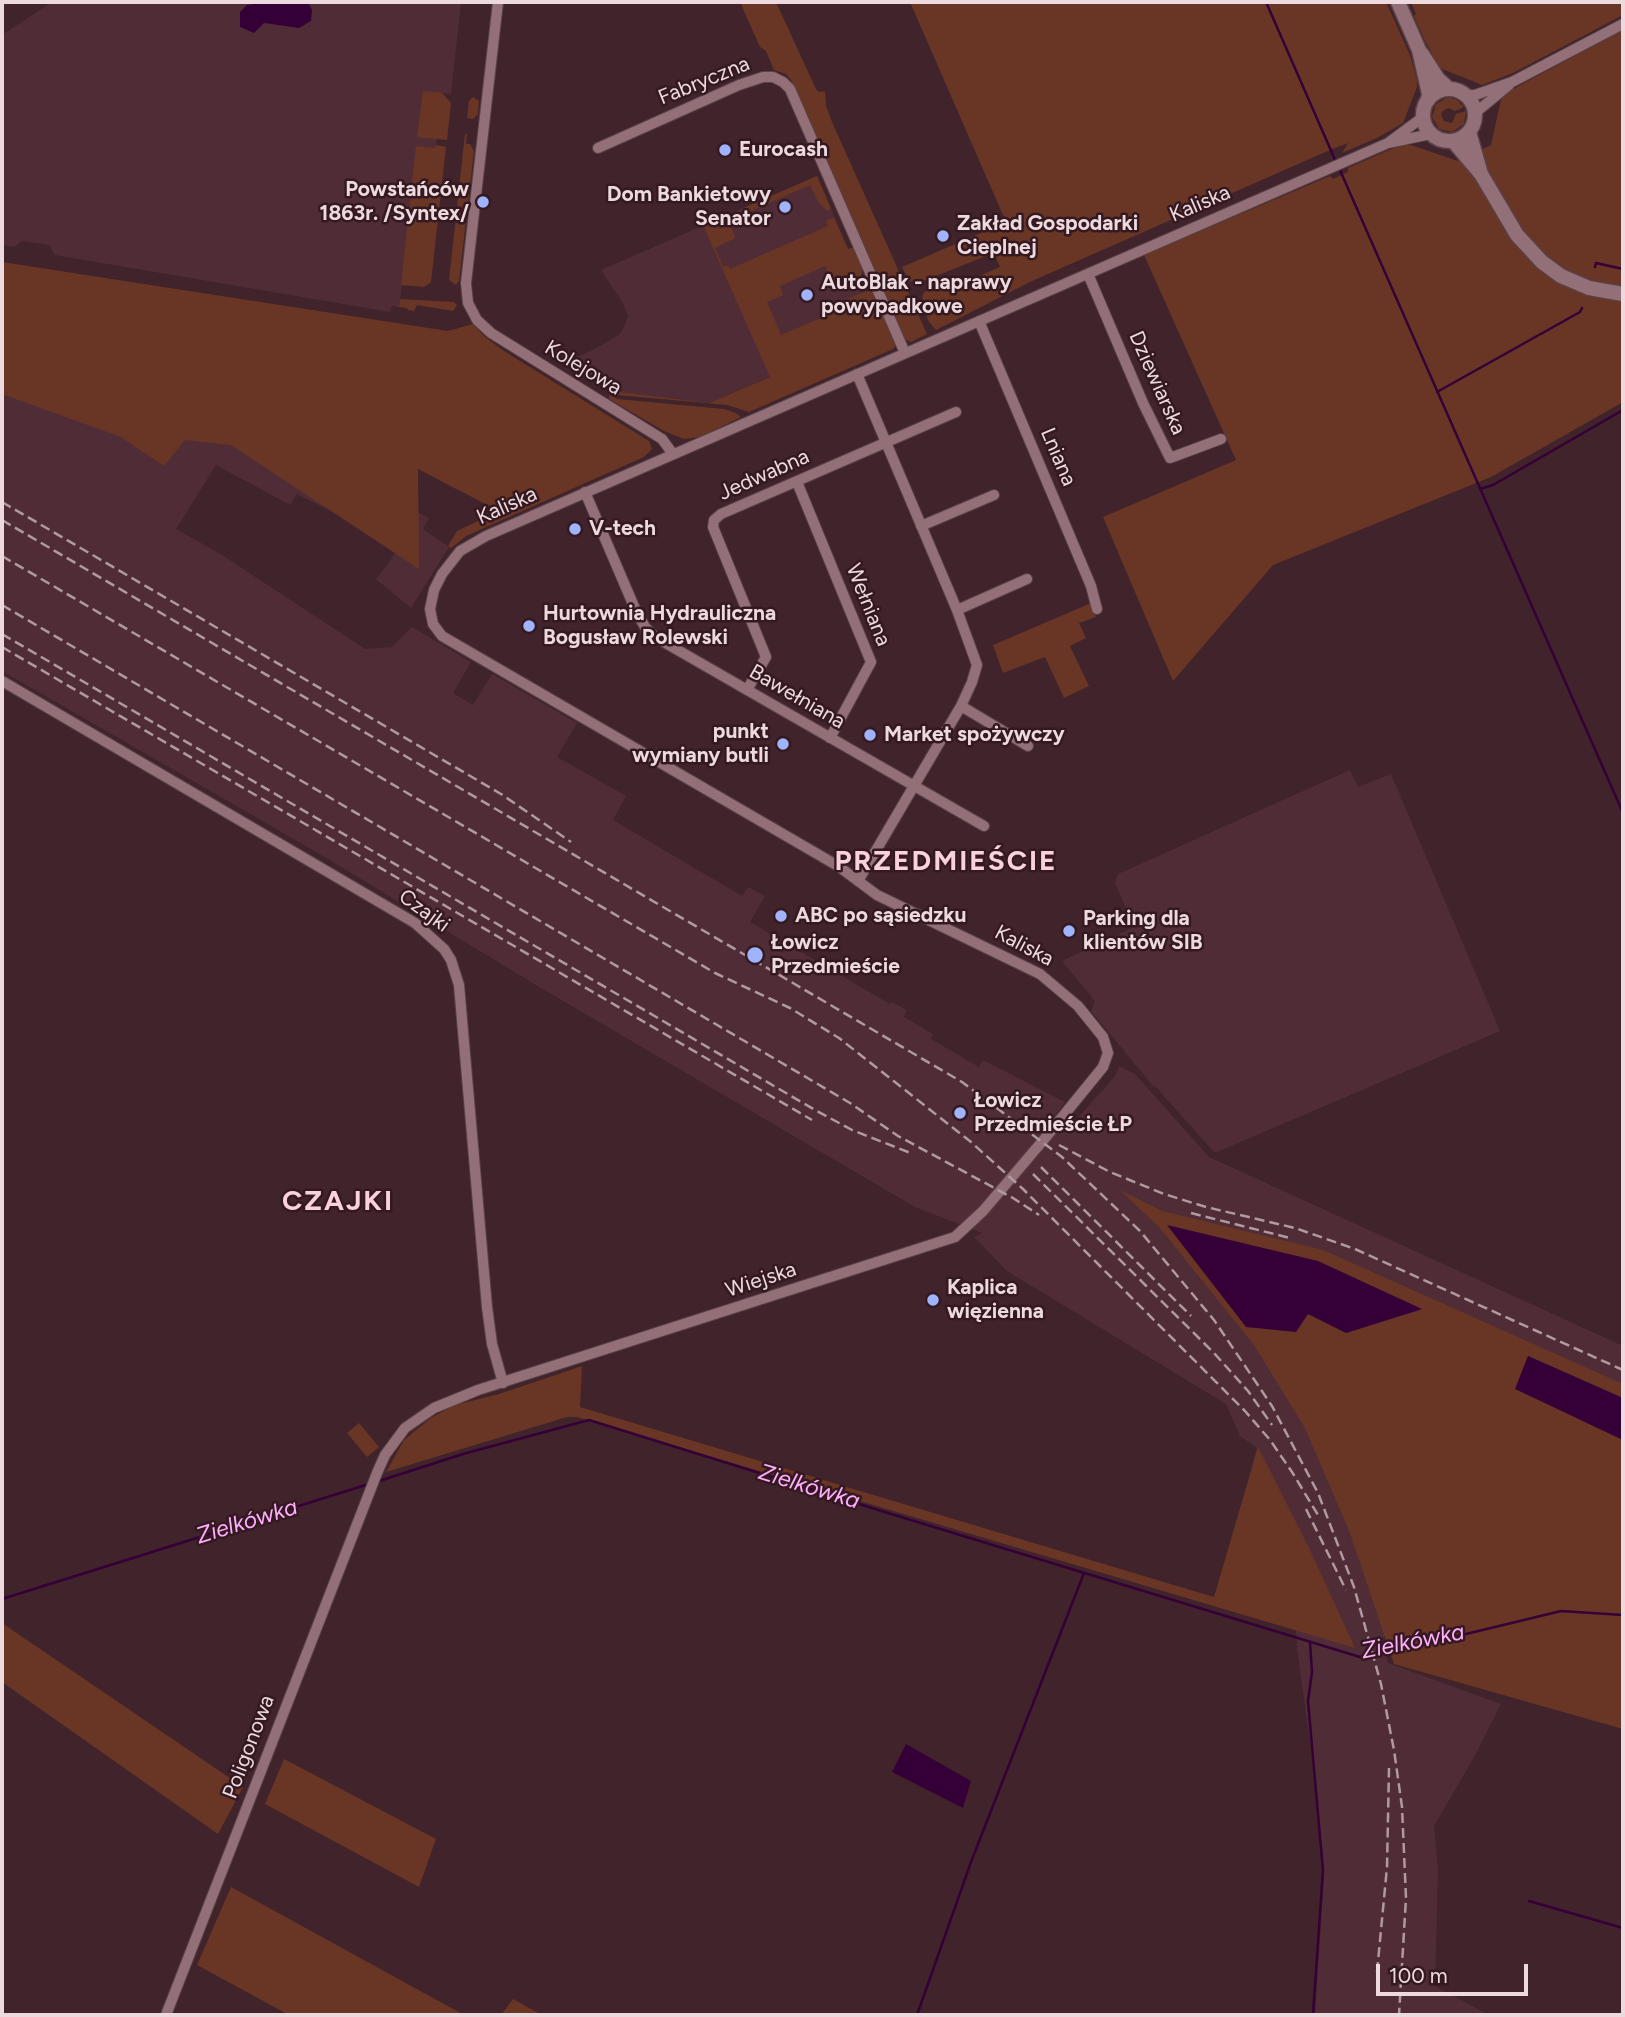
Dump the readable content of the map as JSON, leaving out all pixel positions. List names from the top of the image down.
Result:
{
  "streets": {
    "street": [
      "Fabryczna",
      "Kaliska",
      "Kolejowa",
      "Dziewiarska",
      "Lniana",
      "Jedwabna",
      "Wełniana",
      "Bawełniana",
      "Czajki",
      "Wiejska",
      "Poligonowa"
    ]
  },
  "crossings": [
    ["Fabryczna", "Kaliska"],
    ["Kaliska", "Kolejowa"],
    ["Kaliska", "Dziewiarska"],
    ["Kaliska", "Lniana"],
    ["Kaliska", "Bawełniana"],
    ["Kaliska", "Wiejska"],
    ["Jedwabna", "Wełniana"],
    ["Jedwabna", "Bawełniana"],
    ["Wełniana", "Bawełniana"],
    ["Czajki", "Wiejska"],
    ["Wiejska", "Poligonowa"]
  ],
  "districts": ["PRZEDMIEŚCIE", "CZAJKI"],
  "water": ["Zielkówka"],
  "places": [
    "Eurocash",
    "Powstańców 1863r. /Syntex/",
    "Dom Bankietowy Senator",
    "Zakład Gospodarki Cieplnej",
    "AutoBlak - naprawy powypadkowe",
    "V-tech",
    "Hurtownia Hydrauliczna Bogusław Rolewski",
    "Market spożywczy",
    "punkt wymiany butli",
    "ABC po sąsiedzku",
    "Parking dla klientów SIB",
    "Łowicz Przedmieście",
    "Łowicz Przedmieście ŁP",
    "Kaplica więzienna"
  ],
  "scale_bar": "100 m"
}
